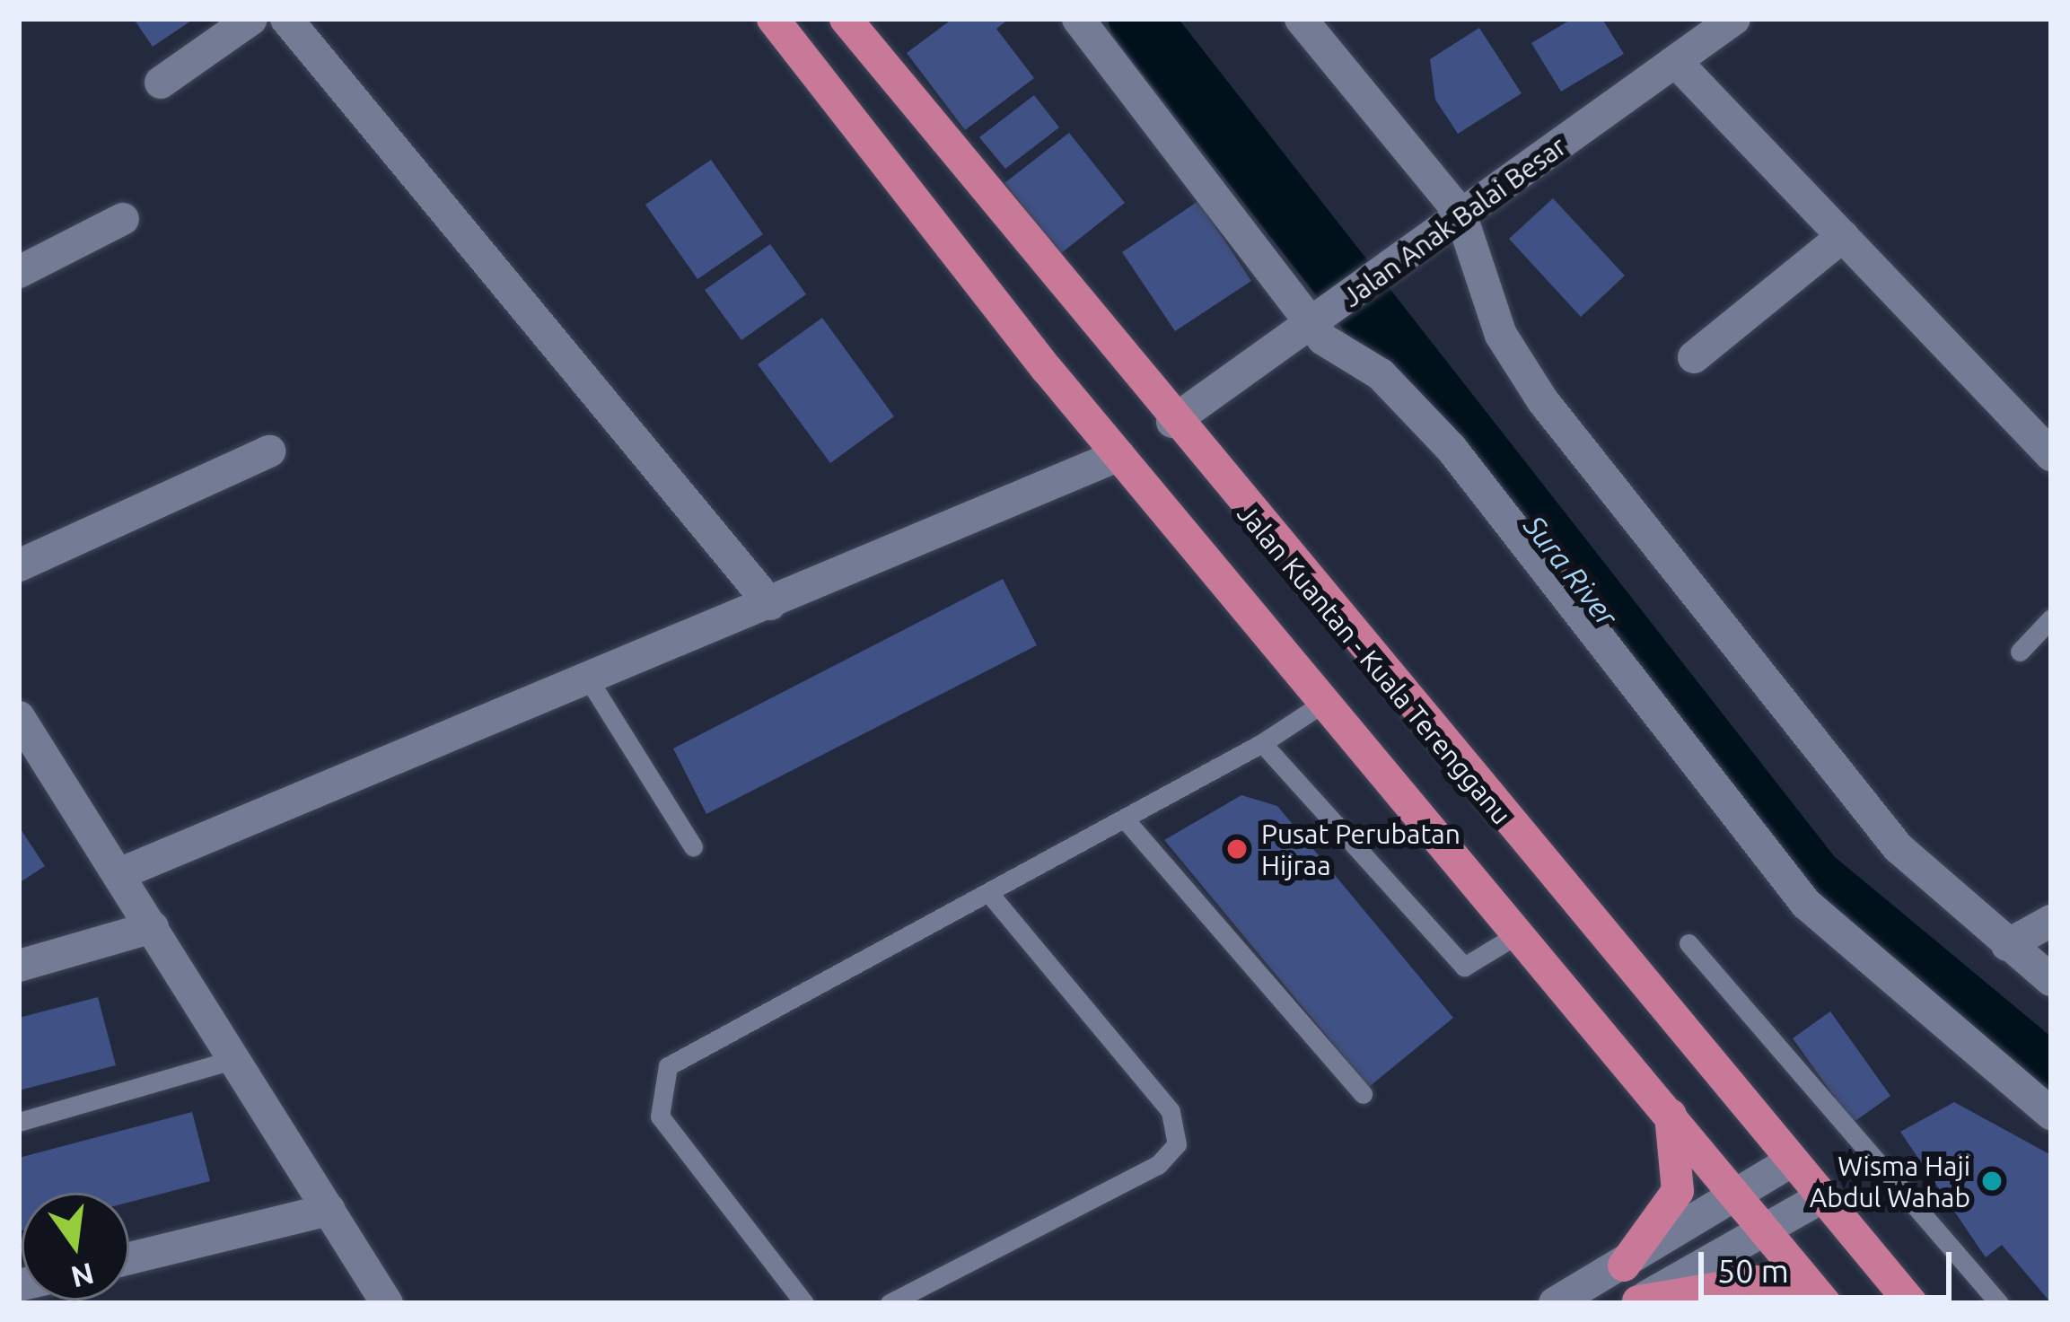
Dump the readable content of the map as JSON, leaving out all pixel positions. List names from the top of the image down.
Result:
{
  "streets": {
    "highway": ["Jalan Kuantan - Kuala Terengganu"],
    "street": ["Jalan Anak Balai Besar"]
  },
  "crossings": [
    ["Jalan Anak Balai Besar", "Jalan Kuantan - Kuala Terengganu"]
  ],
  "water": ["Sura River"],
  "places": ["Pusat Perubatan Hijraa", "Wisma Haji Abdul Wahab"],
  "scale_bar": "50 m",
  "north": "bottom"
}
